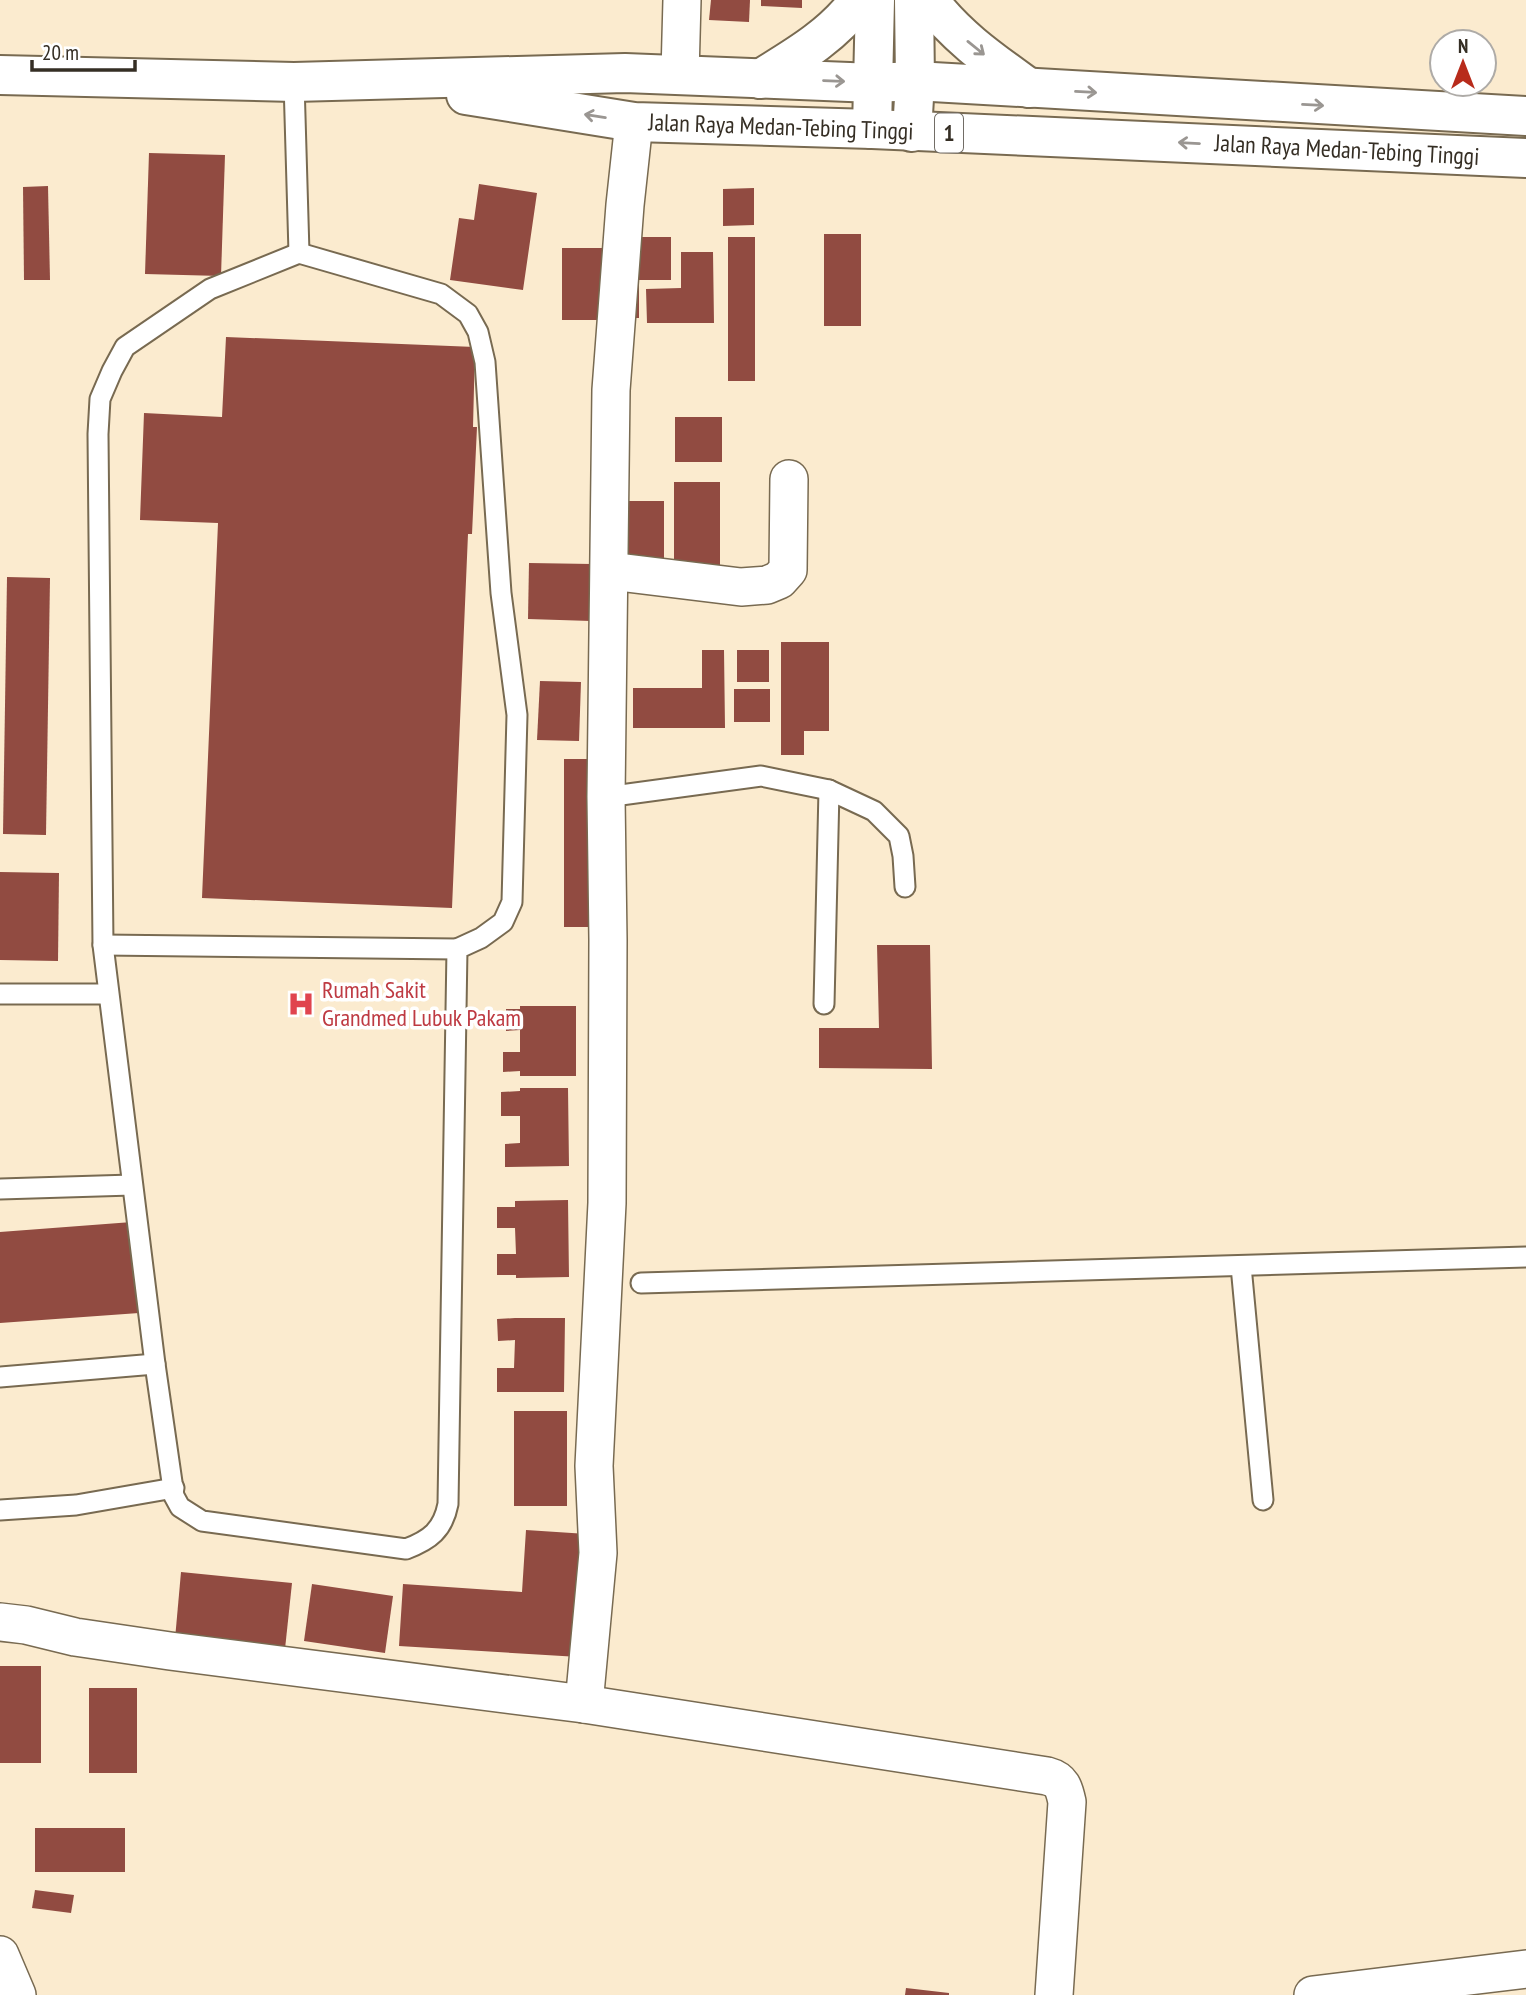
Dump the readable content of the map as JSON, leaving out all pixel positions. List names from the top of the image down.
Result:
{
  "streets": {
    "highway": ["Jalan Raya Medan-Tebing Tinggi", "1"]
  },
  "places": {
    "hospital": ["Rumah Sakit Grandmed Lubuk Pakam"]
  },
  "scale_bar": "20 m",
  "north": "top"
}
